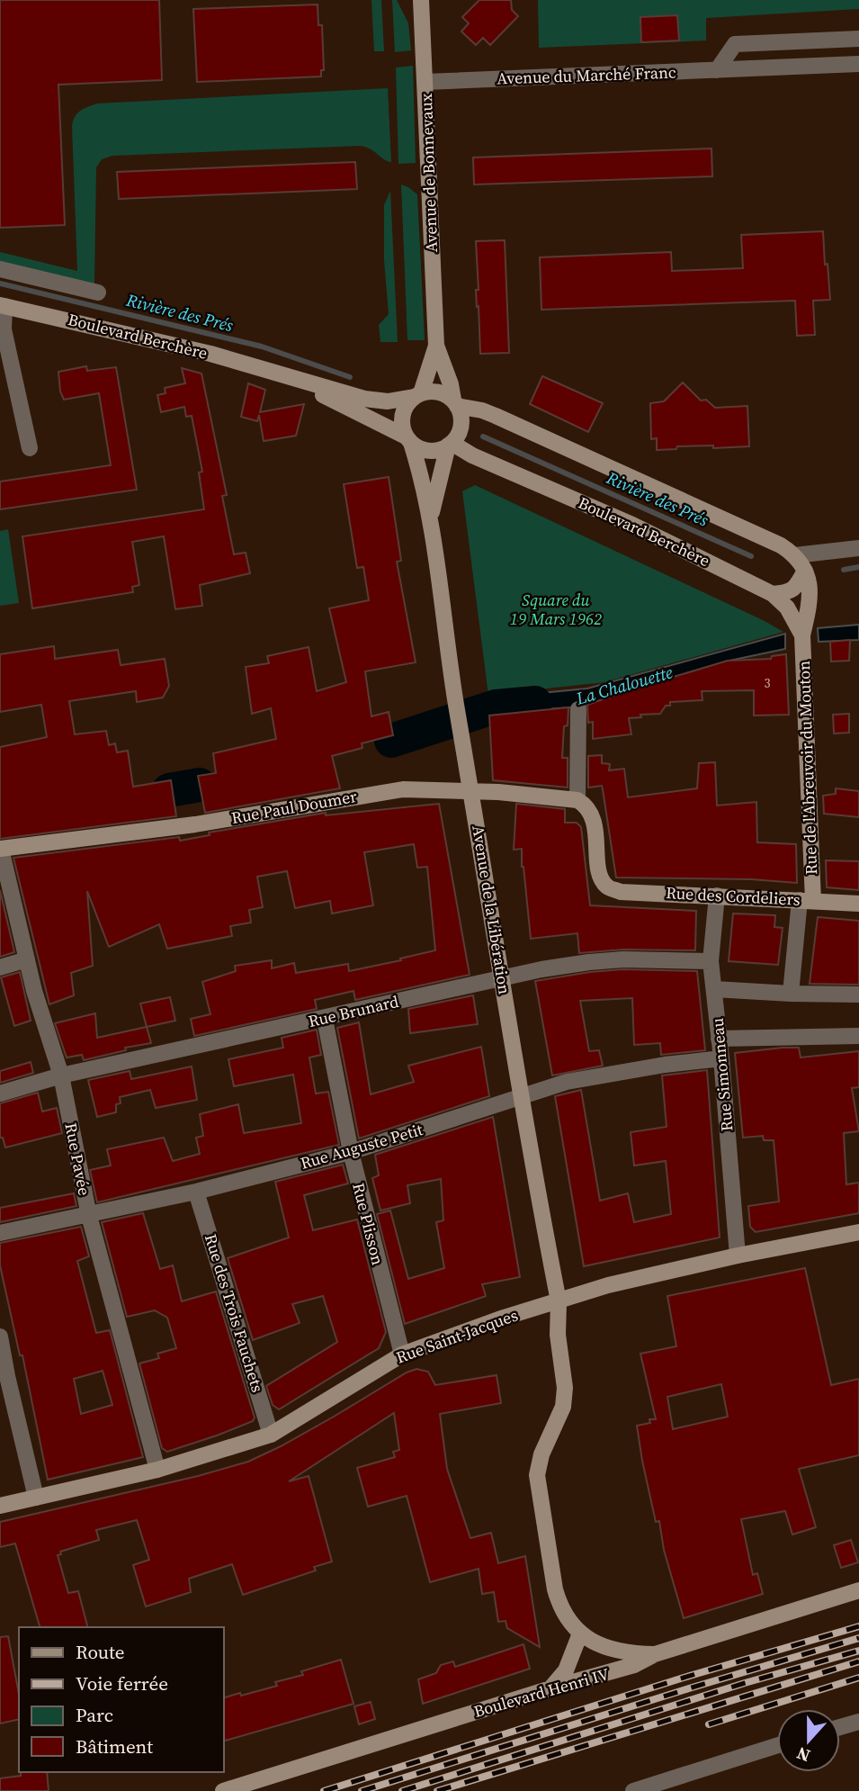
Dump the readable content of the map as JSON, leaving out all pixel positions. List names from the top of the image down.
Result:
{
  "streets": {
    "street": [
      "Avenue du Marché Franc",
      "Avenue de Bonnevaux",
      "Boulevard Berchère",
      "Rue de l'Abreuvoir du Mouton",
      "Rue Paul Doumer",
      "Rue des Cordeliers",
      "Avenue de la Libération",
      "Rue Brunard",
      "Rue Simonneau",
      "Rue Auguste Petit",
      "Rue Pavée",
      "Rue Plisson",
      "Rue des Trois Fauchets",
      "Rue Saint-Jacques",
      "Boulevard Henri IV"
    ]
  },
  "crossings": [
    ["Avenue du Marché Franc", "Avenue de Bonnevaux"],
    ["Avenue de Bonnevaux", "Boulevard Berchère"],
    ["Avenue de Bonnevaux", "Avenue de la Libération"],
    ["Boulevard Berchère", "Rue de l'Abreuvoir du Mouton"],
    ["Boulevard Berchère", "Avenue de la Libération"],
    ["Rue de l'Abreuvoir du Mouton", "Rue des Cordeliers"],
    ["Rue Paul Doumer", "Rue des Cordeliers"],
    ["Rue Paul Doumer", "Avenue de la Libération"],
    ["Rue Paul Doumer", "Rue Pavée"],
    ["Rue des Cordeliers", "Rue Simonneau"],
    ["Avenue de la Libération", "Rue Brunard"],
    ["Avenue de la Libération", "Rue Auguste Petit"],
    ["Avenue de la Libération", "Rue Saint-Jacques"],
    ["Rue Brunard", "Rue Simonneau"],
    ["Rue Brunard", "Rue Pavée"],
    ["Rue Brunard", "Rue Plisson"],
    ["Rue Simonneau", "Rue Auguste Petit"],
    ["Rue Simonneau", "Rue Saint-Jacques"],
    ["Rue Auguste Petit", "Rue Pavée"],
    ["Rue Auguste Petit", "Rue Plisson"],
    ["Rue Auguste Petit", "Rue des Trois Fauchets"],
    ["Rue Pavée", "Rue Saint-Jacques"],
    ["Rue Plisson", "Rue Saint-Jacques"],
    ["Rue des Trois Fauchets", "Rue Saint-Jacques"]
  ],
  "water": ["Rivière des Prés", "La Chalouette"],
  "parks": ["Square du 19 Mars 1962"],
  "house_numbers": ["3"],
  "legend": [
    "Route",
    "Voie ferrée",
    "Parc",
    "Bâtiment"
  ],
  "north": "bottom"
}
